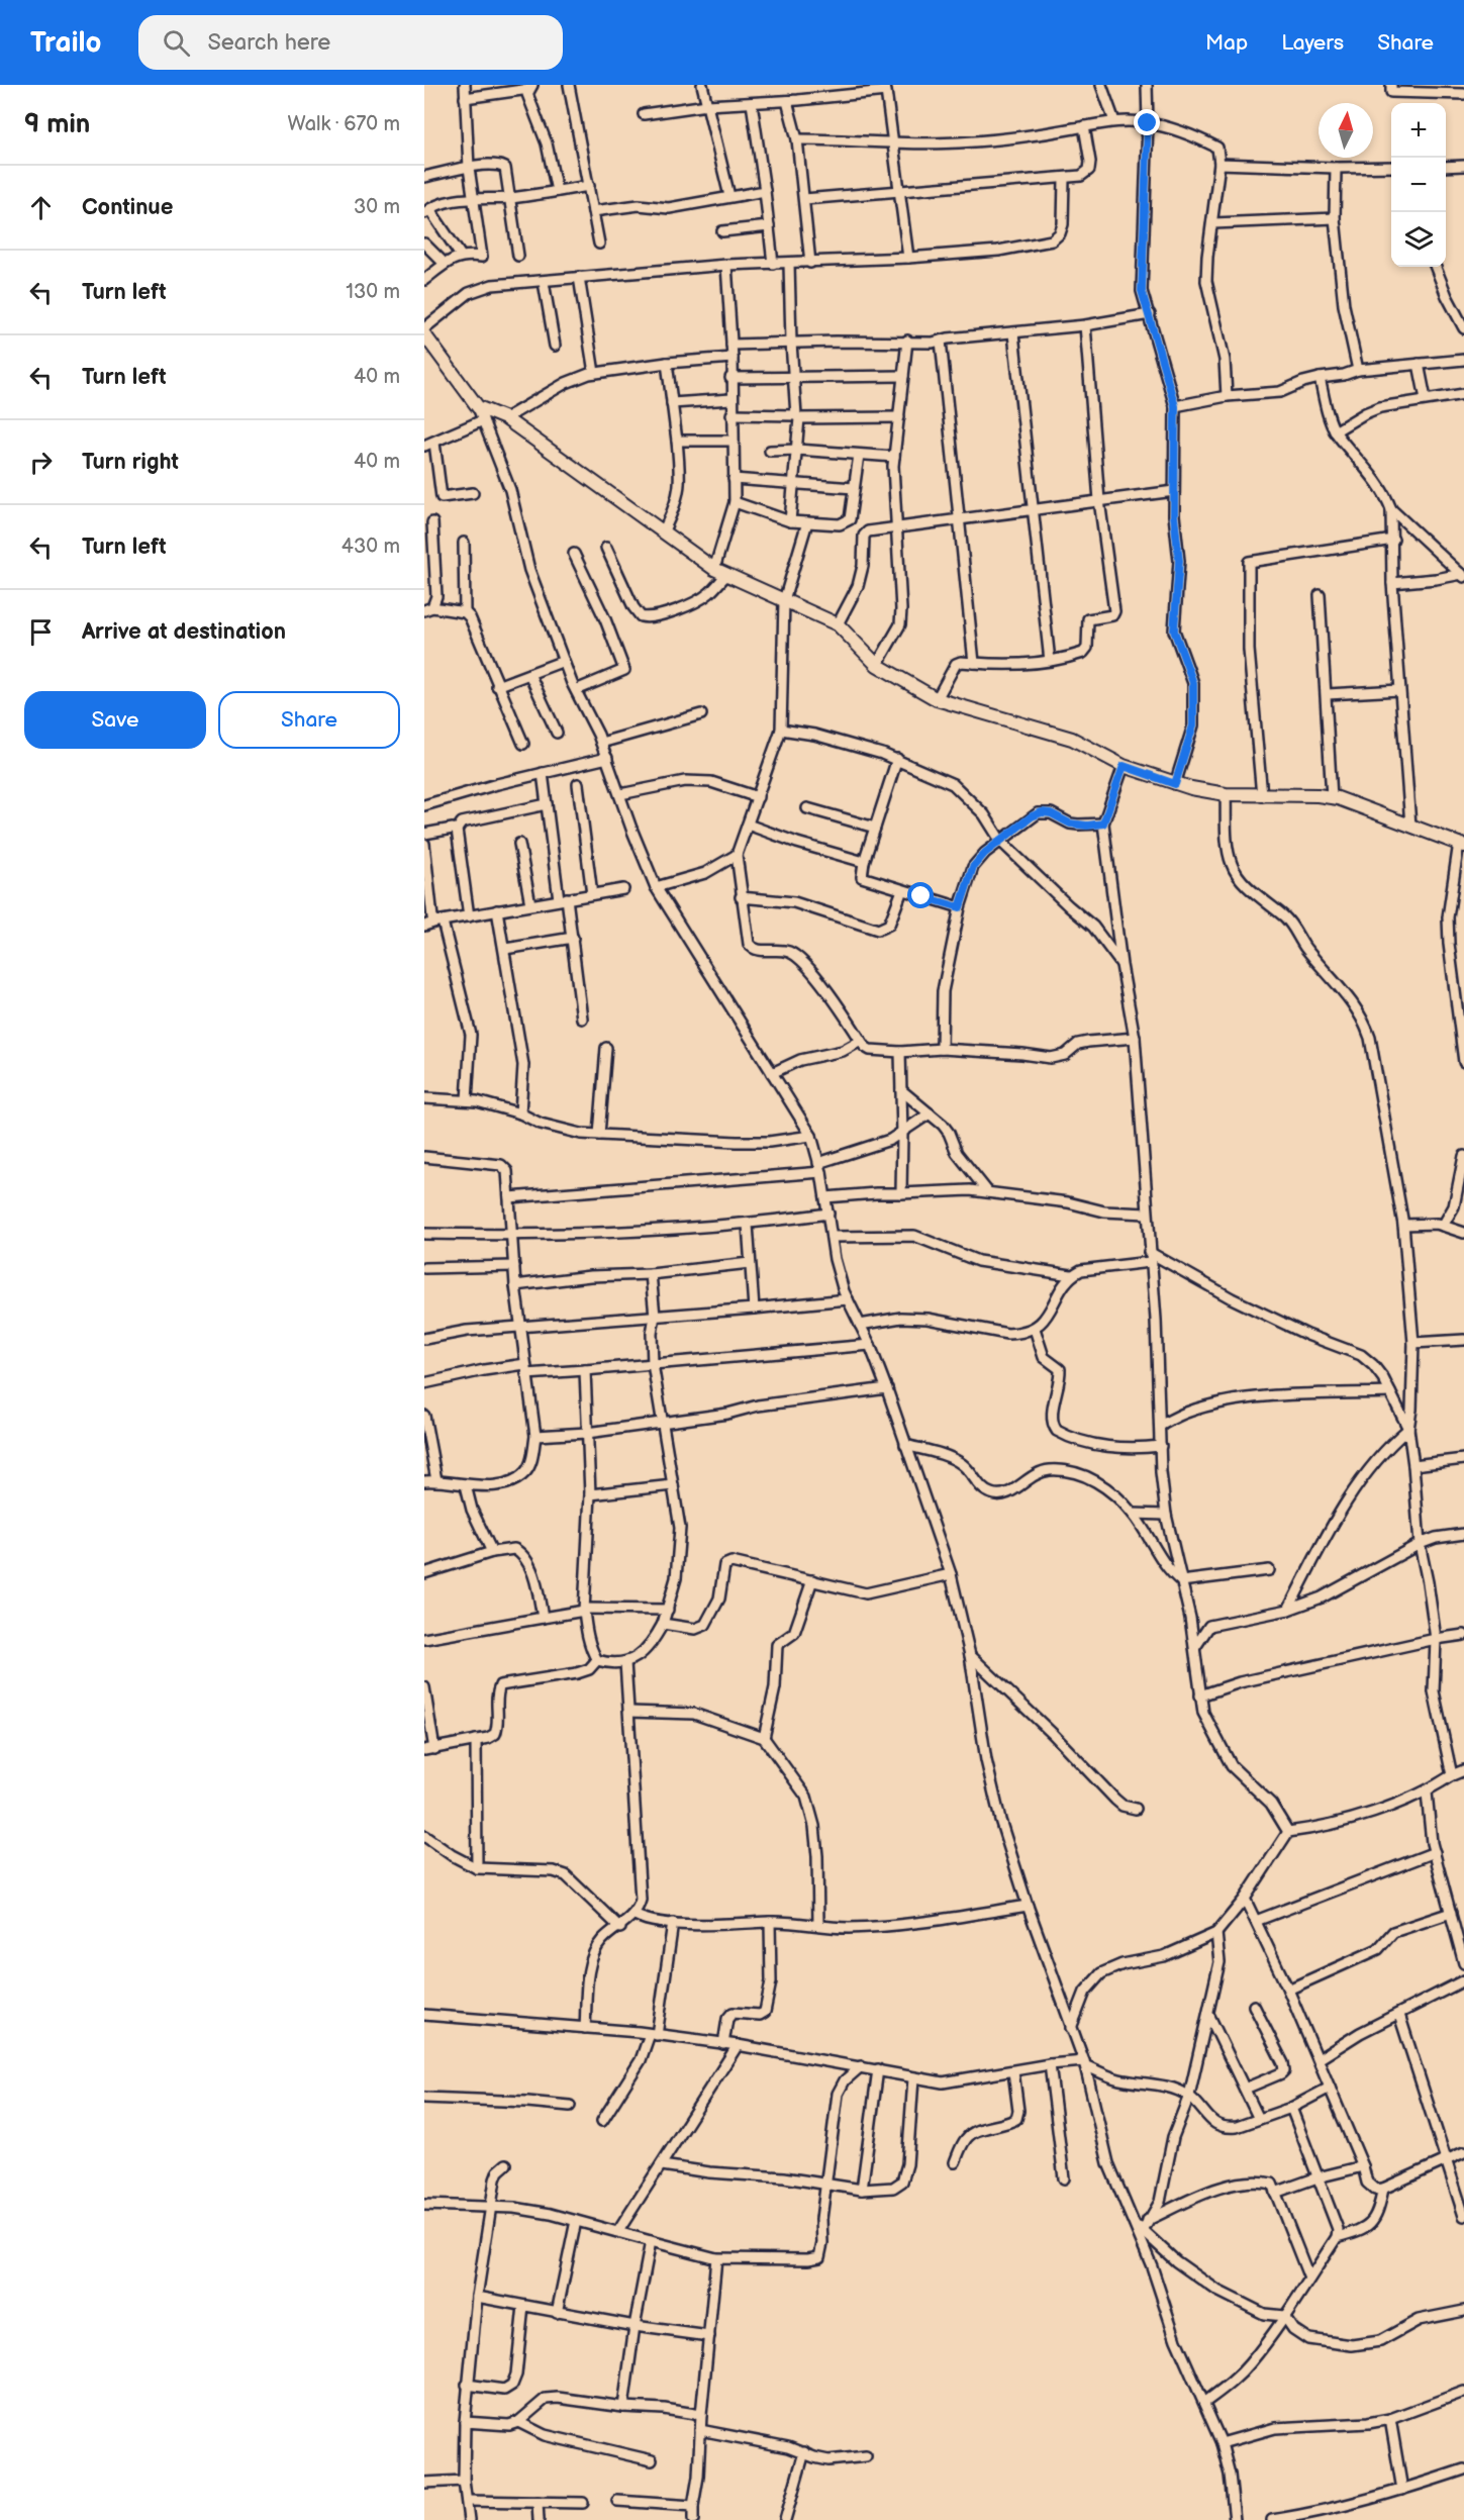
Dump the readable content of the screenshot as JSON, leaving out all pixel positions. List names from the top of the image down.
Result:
{
  "north": "top",
  "page": {
    "header": "Trailo",
    "search": "Search here",
    "nav": ["Map", "Layers", "Share"],
    "heading": ["9 min", "Walk · 670 m"],
    "map_buttons": ["+", "−"],
    "list": [
      ["Continue", "30 m"],
      ["Turn left", "130 m"],
      ["Turn left", "40 m"],
      ["Turn right", "40 m"],
      ["Turn left", "430 m"],
      "Arrive at destination"
    ],
    "buttons": ["Save", "Share"]
  }
}
